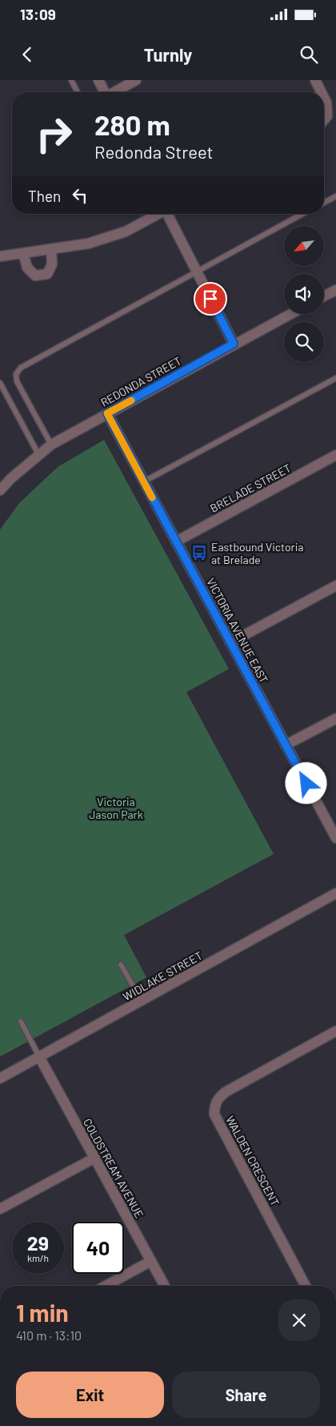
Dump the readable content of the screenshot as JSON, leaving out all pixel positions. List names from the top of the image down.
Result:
{
  "streets": {
    "street": [
      "REDONDA STREET",
      "BRELADE STREET",
      "VICTORIA AVENUE EAST",
      "WIDLAKE STREET",
      "WALDEN CRESCENT",
      "COLDSTREAM AVENUE"
    ]
  },
  "crossings": [
    ["REDONDA STREET", "VICTORIA AVENUE EAST"],
    ["BRELADE STREET", "VICTORIA AVENUE EAST"],
    ["WIDLAKE STREET", "COLDSTREAM AVENUE"]
  ],
  "parks": ["Victoria Jason Park"],
  "places": {
    "bus stop": ["Eastbound Victoria at Brelade"]
  },
  "north": "bottom left",
  "page": {
    "status": "13:09",
    "header": "Turnly",
    "turn": ["280 m", "Redonda Street"],
    "then": "Then",
    "speed": "29 km/h",
    "limit": "40",
    "heading": ["1 min", "410 m · 13:10"],
    "buttons": ["Exit", "Share"]
  }
}
